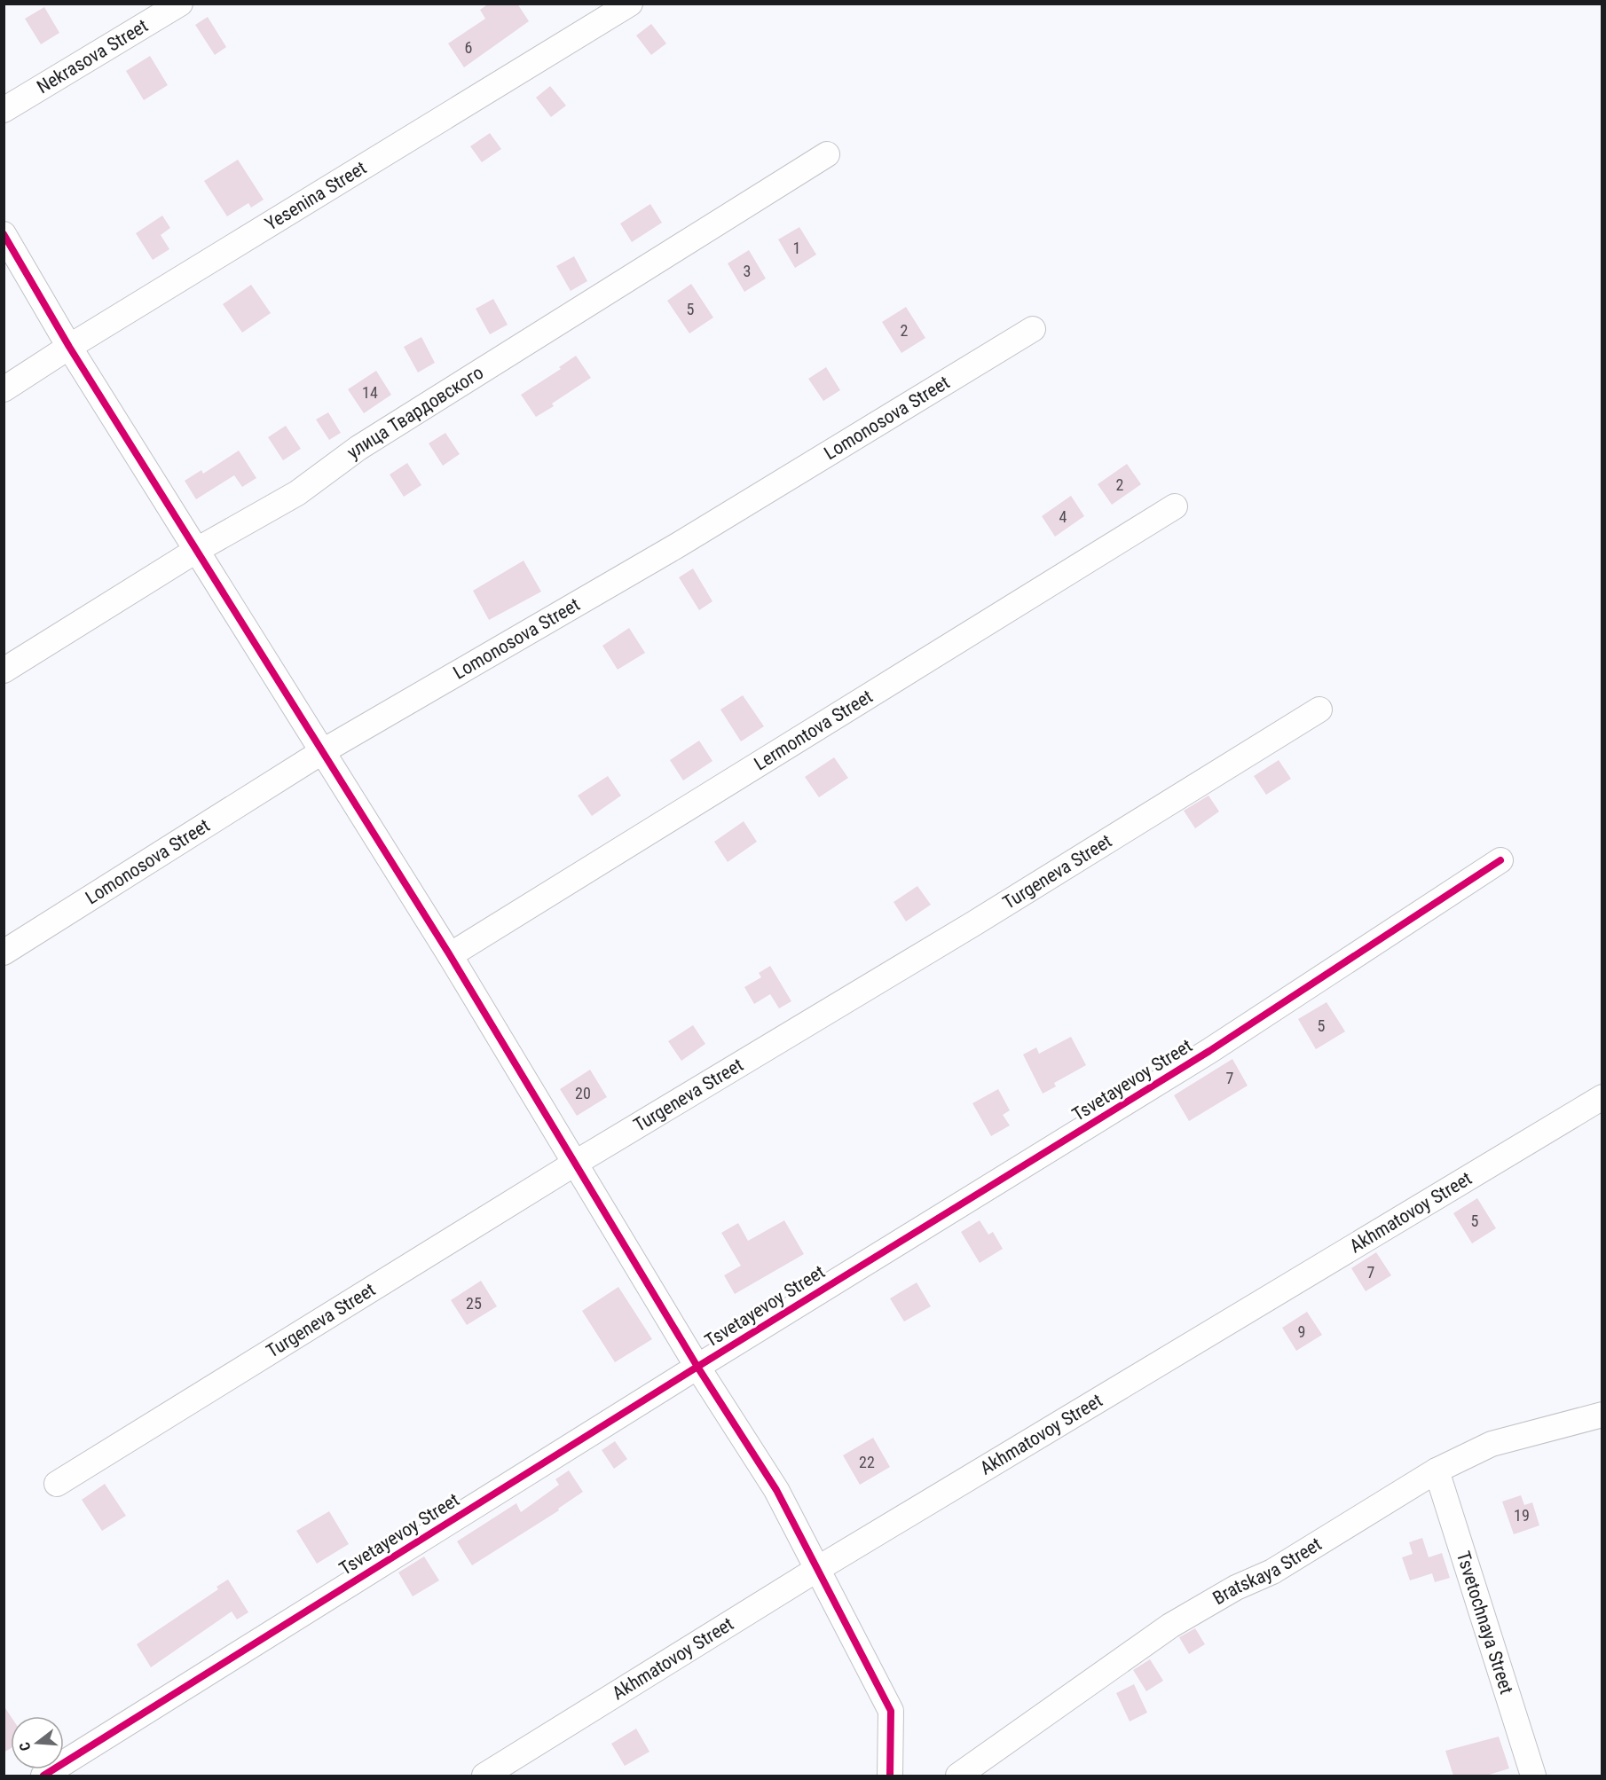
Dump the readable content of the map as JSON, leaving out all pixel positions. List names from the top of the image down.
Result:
{
  "streets": {
    "street": [
      "Nekrasova Street",
      "Yesenina Street",
      "улица Твардовского",
      "Lomonosova Street",
      "Lermontova Street",
      "Turgeneva Street",
      "Tsvetayevoy Street",
      "Akhmatovoy Street",
      "Bratskaya Street",
      "Tsvetochnaya Street"
    ]
  },
  "crossings": [
    ["Bratskaya Street", "Tsvetochnaya Street"]
  ],
  "house_numbers": [
    "6",
    "1",
    "3",
    "5",
    "2",
    "14",
    "2",
    "4",
    "5",
    "7",
    "20",
    "5",
    "7",
    "25",
    "9",
    "22",
    "19"
  ],
  "north": "left"
}
